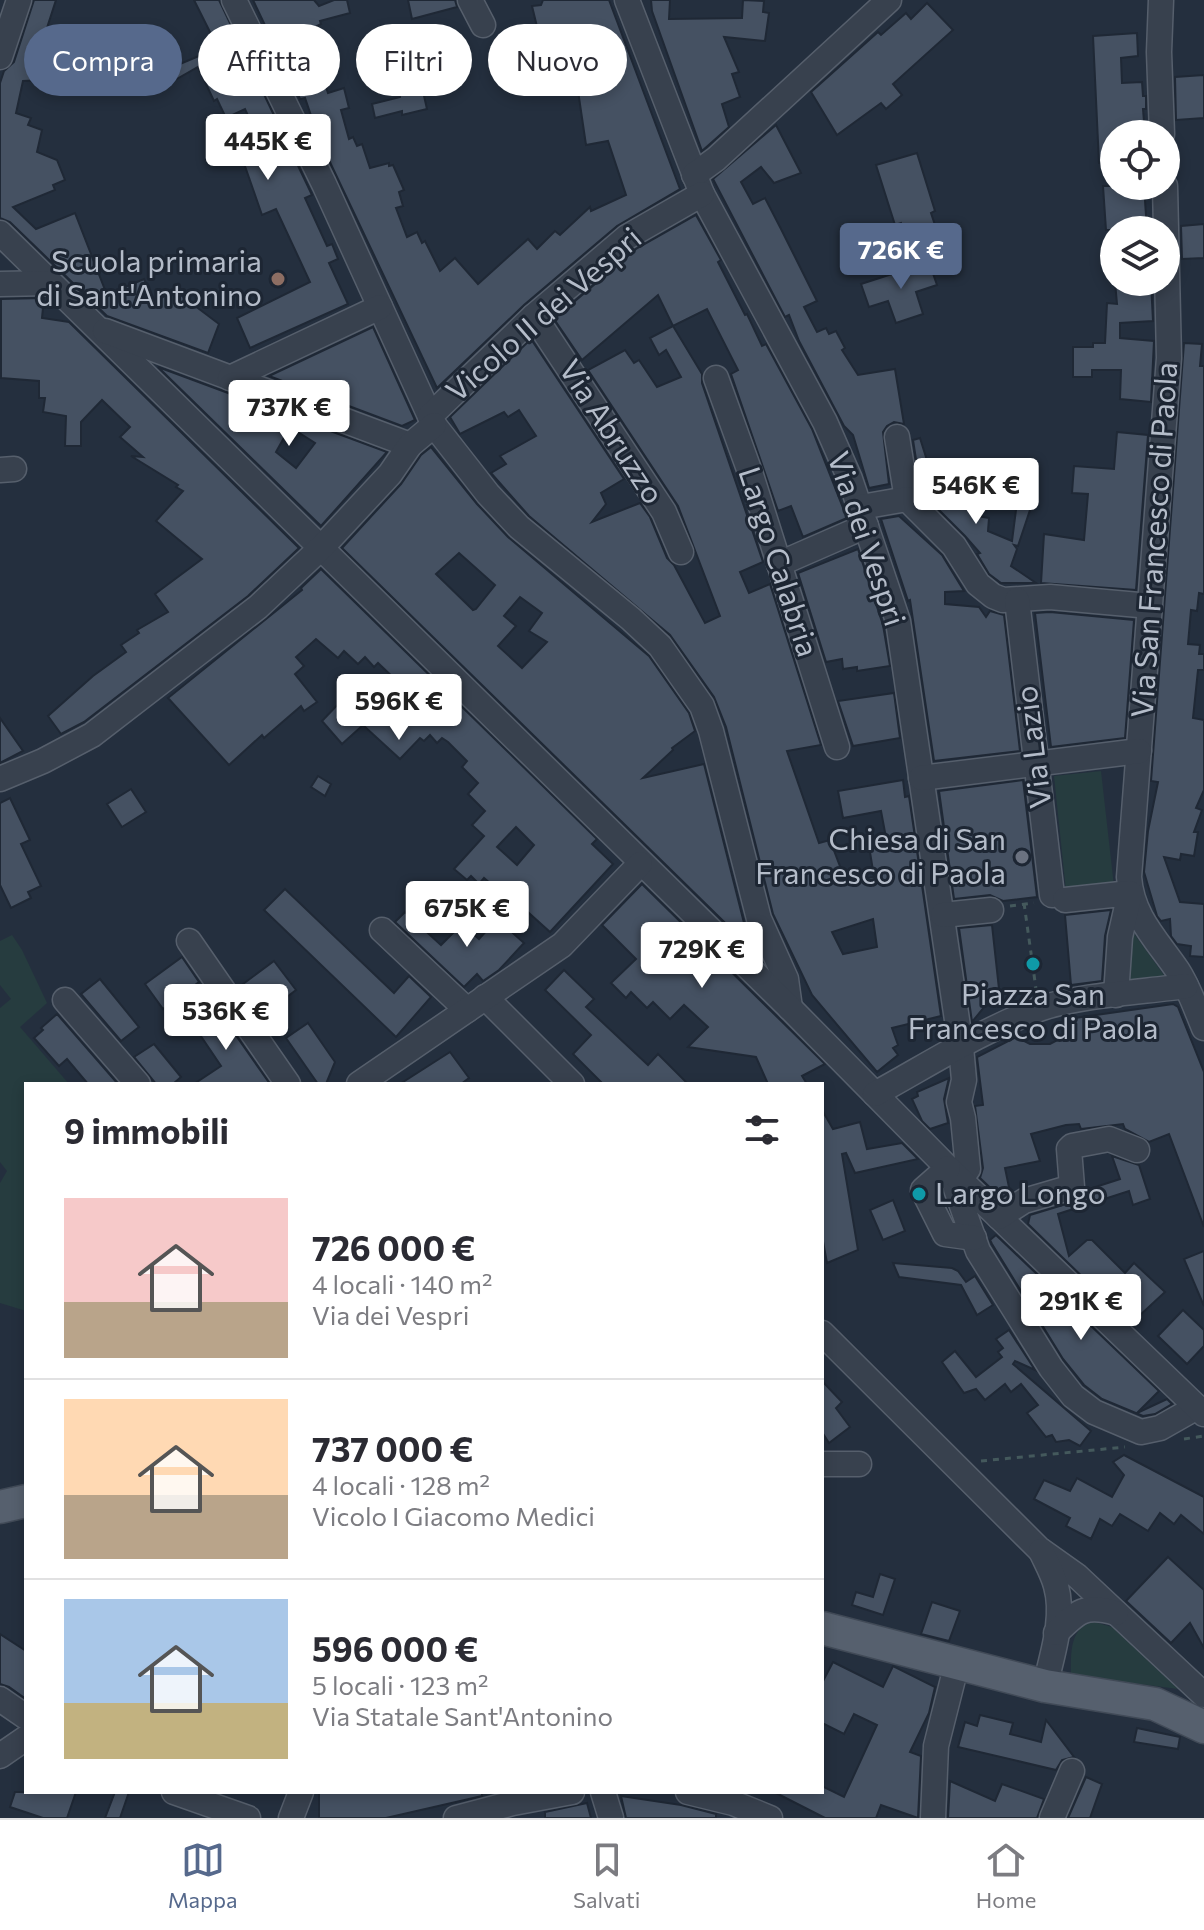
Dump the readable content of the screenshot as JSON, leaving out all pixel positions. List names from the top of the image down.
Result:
{
  "streets": {
    "street": [
      "Vicolo II dei Vespri",
      "Via Abruzzo",
      "Via dei Vespri",
      "Via San Francesco di Paola",
      "Largo Calabria",
      "Via Lazio"
    ]
  },
  "crossings": [
    ["Vicolo II dei Vespri", "Via Abruzzo"],
    ["Vicolo II dei Vespri", "Via dei Vespri"]
  ],
  "places": [
    "Scuola primaria di Sant'Antonino",
    "Chiesa di San Francesco di Paola",
    "Piazza San Francesco di Paola",
    "Largo Longo"
  ],
  "page": {
    "chip": [
      "Compra",
      "Affitta",
      "Filtri",
      "Nuovo"
    ],
    "price": [
      "445K €",
      "726K €",
      "737K €",
      "546K €",
      "596K €",
      "675K €",
      "729K €",
      "536K €",
      "291K €"
    ],
    "heading": "9 immobili",
    "list": [
      {
        "name": "726 000 €",
        "note": "4 locali · 140 m² · Via dei Vespri"
      },
      {
        "name": "737 000 €",
        "note": "4 locali · 128 m² · Vicolo I Giacomo Medici"
      },
      {
        "name": "596 000 €",
        "note": "5 locali · 123 m² · Via Statale Sant'Antonino"
      }
    ],
    "tabs": ["Mappa", "Salvati", "Home"]
  }
}
